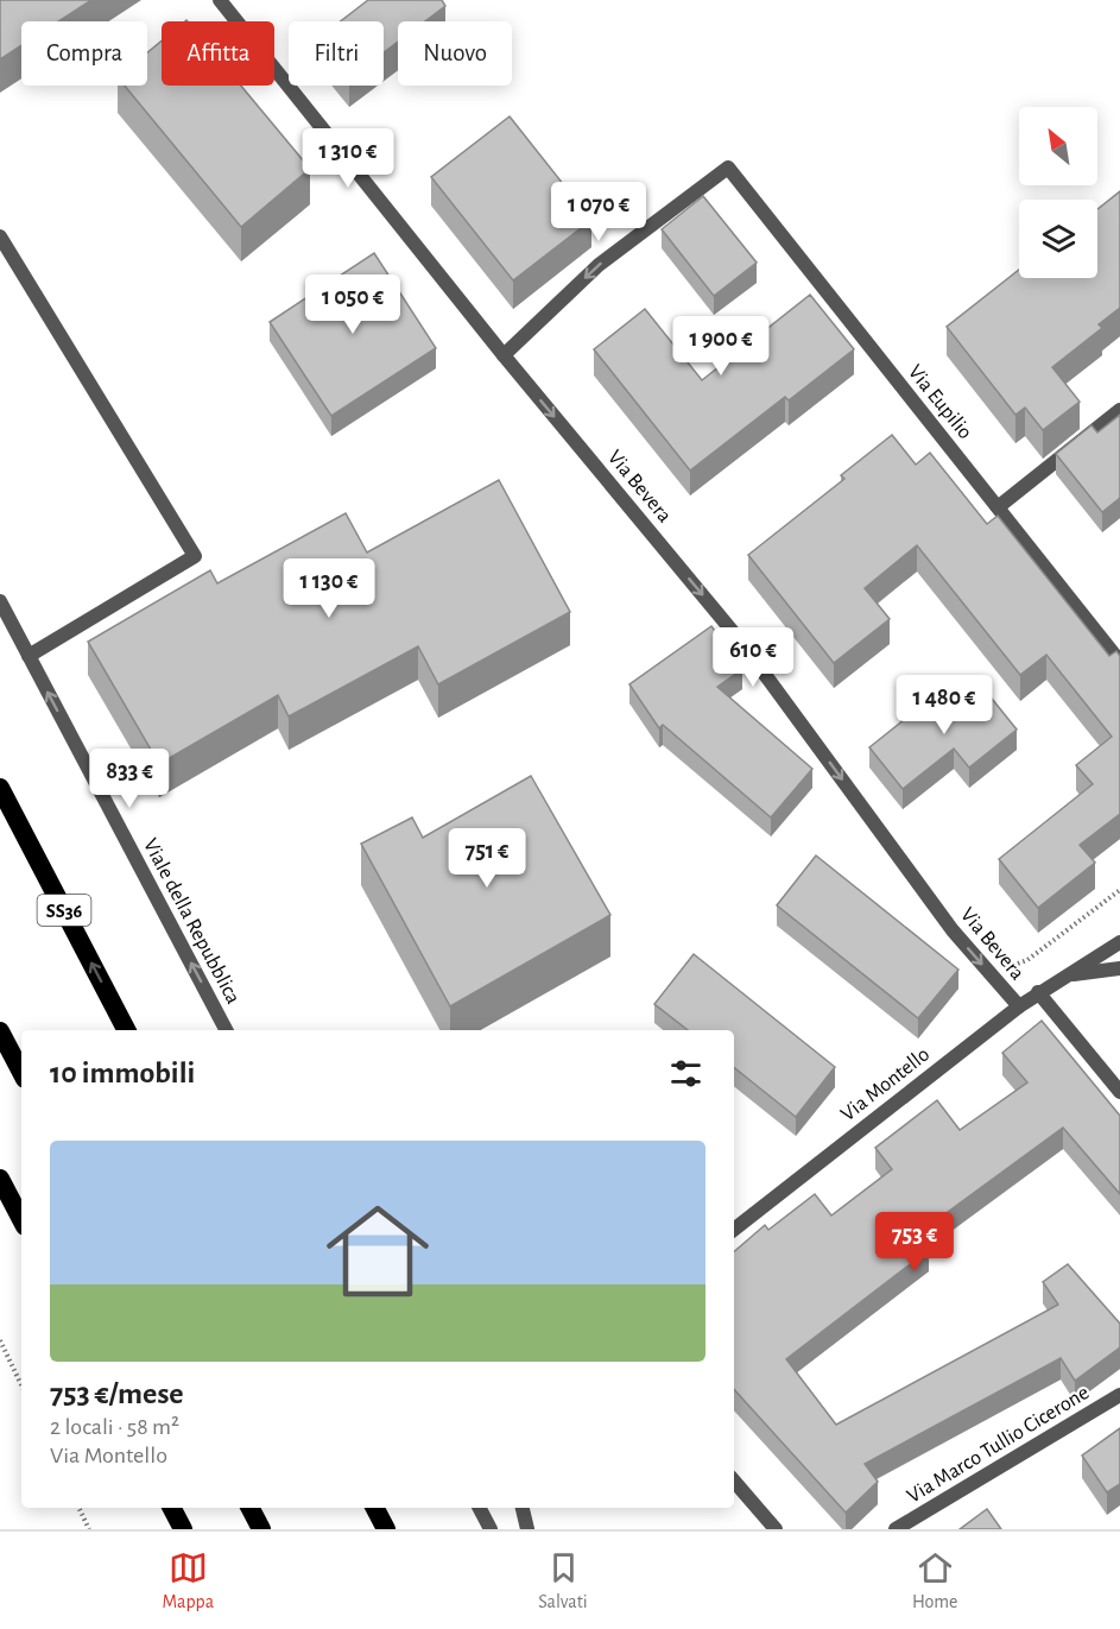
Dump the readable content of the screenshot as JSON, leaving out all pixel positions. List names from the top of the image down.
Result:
{
  "streets": {
    "highway": ["SS36"],
    "street": [
      "Via Eupilio",
      "Via Bevera",
      "Viale della Repubblica",
      "Via Montello",
      "Via Marco Tullio Cicerone"
    ]
  },
  "crossings": [
    ["Via Eupilio", "Via Bevera"],
    ["Via Bevera", "Via Montello"]
  ],
  "one_way": ["Via Bevera", "Viale della Repubblica"],
  "north": "top left",
  "page": {
    "chip": [
      "Compra",
      "Affitta",
      "Filtri",
      "Nuovo"
    ],
    "price": [
      "1 310 €",
      "1 070 €",
      "1 050 €",
      "1 900 €",
      "1 130 €",
      "610 €",
      "1 480 €",
      "833 €",
      "751 €",
      "753 €"
    ],
    "heading": "10 immobili",
    "list": [
      {
        "name": "753 €/mese",
        "note": "2 locali · 58 m² · Via Montello"
      }
    ],
    "tabs": ["Mappa", "Salvati", "Home"]
  }
}
